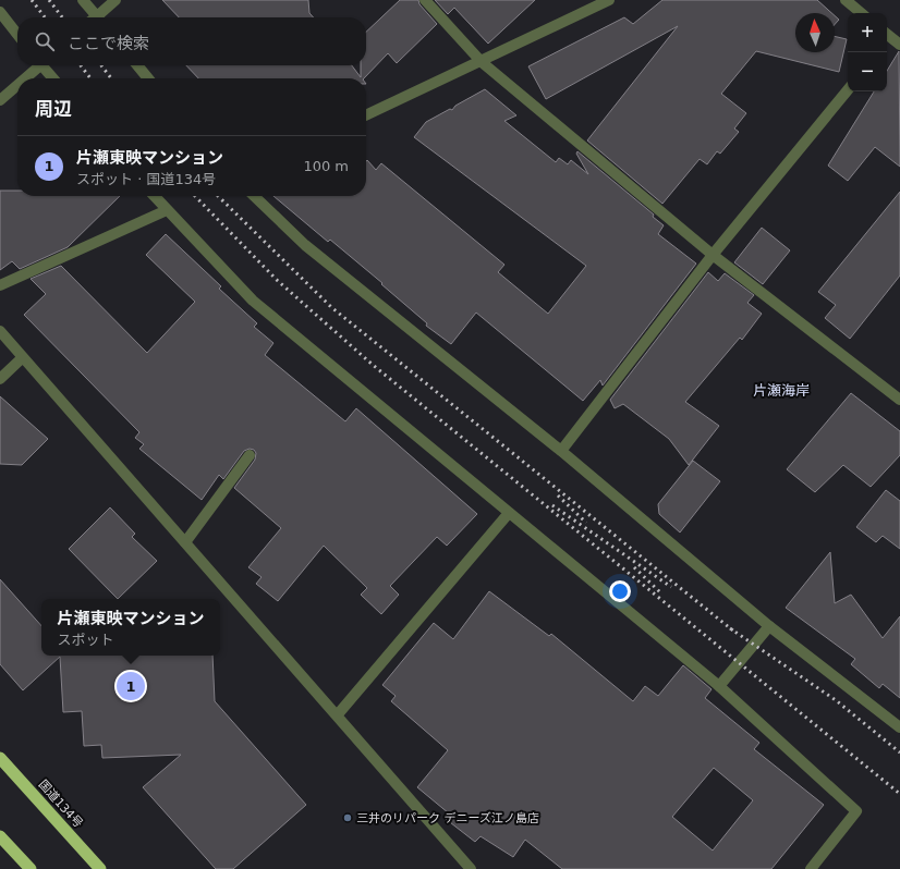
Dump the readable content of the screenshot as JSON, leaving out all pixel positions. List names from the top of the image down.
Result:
{
  "streets": {
    "highway": ["国道134号"]
  },
  "districts": ["片瀬海岸"],
  "places": ["三井のリパーク デニーズ江ノ島店"],
  "north": "top",
  "page": {
    "map_buttons": ["+", "−"],
    "search": "ここで検索",
    "heading": "周辺",
    "list": [
      {
        "mark": "1",
        "name": "片瀬東映マンション",
        "note": "スポット · 国道134号",
        "value": "100 m"
      }
    ],
    "popup": ["片瀬東映マンション", "スポット"],
    "pins": "1"
  }
}
